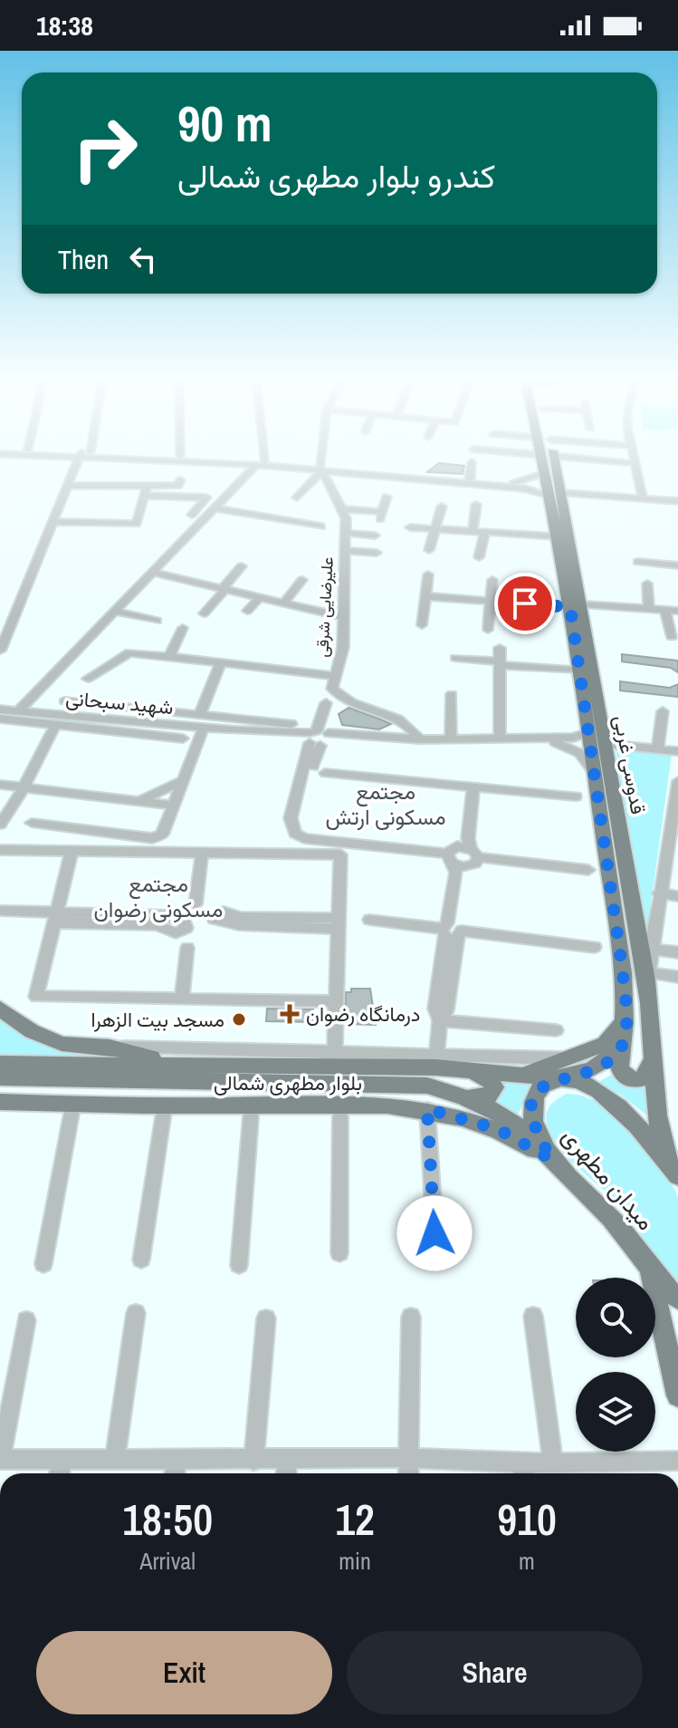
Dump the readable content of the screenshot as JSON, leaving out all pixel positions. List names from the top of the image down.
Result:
{
  "streets": {
    "main road": ["قدوسی غربی", "بلوار مطهری شمالی", "میدان مطهری"],
    "street": ["علیرضایی شرقی", "شهید سبحانی"]
  },
  "crossings": [
    ["علیرضایی شرقی", "شهید سبحانی"],
    ["بلوار مطهری شمالی", "میدان مطهری"]
  ],
  "districts": ["مجتمع مسکونی ارتش", "مجتمع مسکونی رضوان"],
  "places": {
    "health": ["درمانگاه رضوان"],
    "other": ["مسجد بیت الزهرا"]
  },
  "page": {
    "status": "18:38",
    "turn": ["90 m", "کندرو بلوار مطهری شمالی"],
    "then": "Then",
    "eta": [
      "18:50",
      "Arrival",
      "12",
      "min",
      "910",
      "m"
    ],
    "buttons": ["Exit", "Share"]
  }
}
